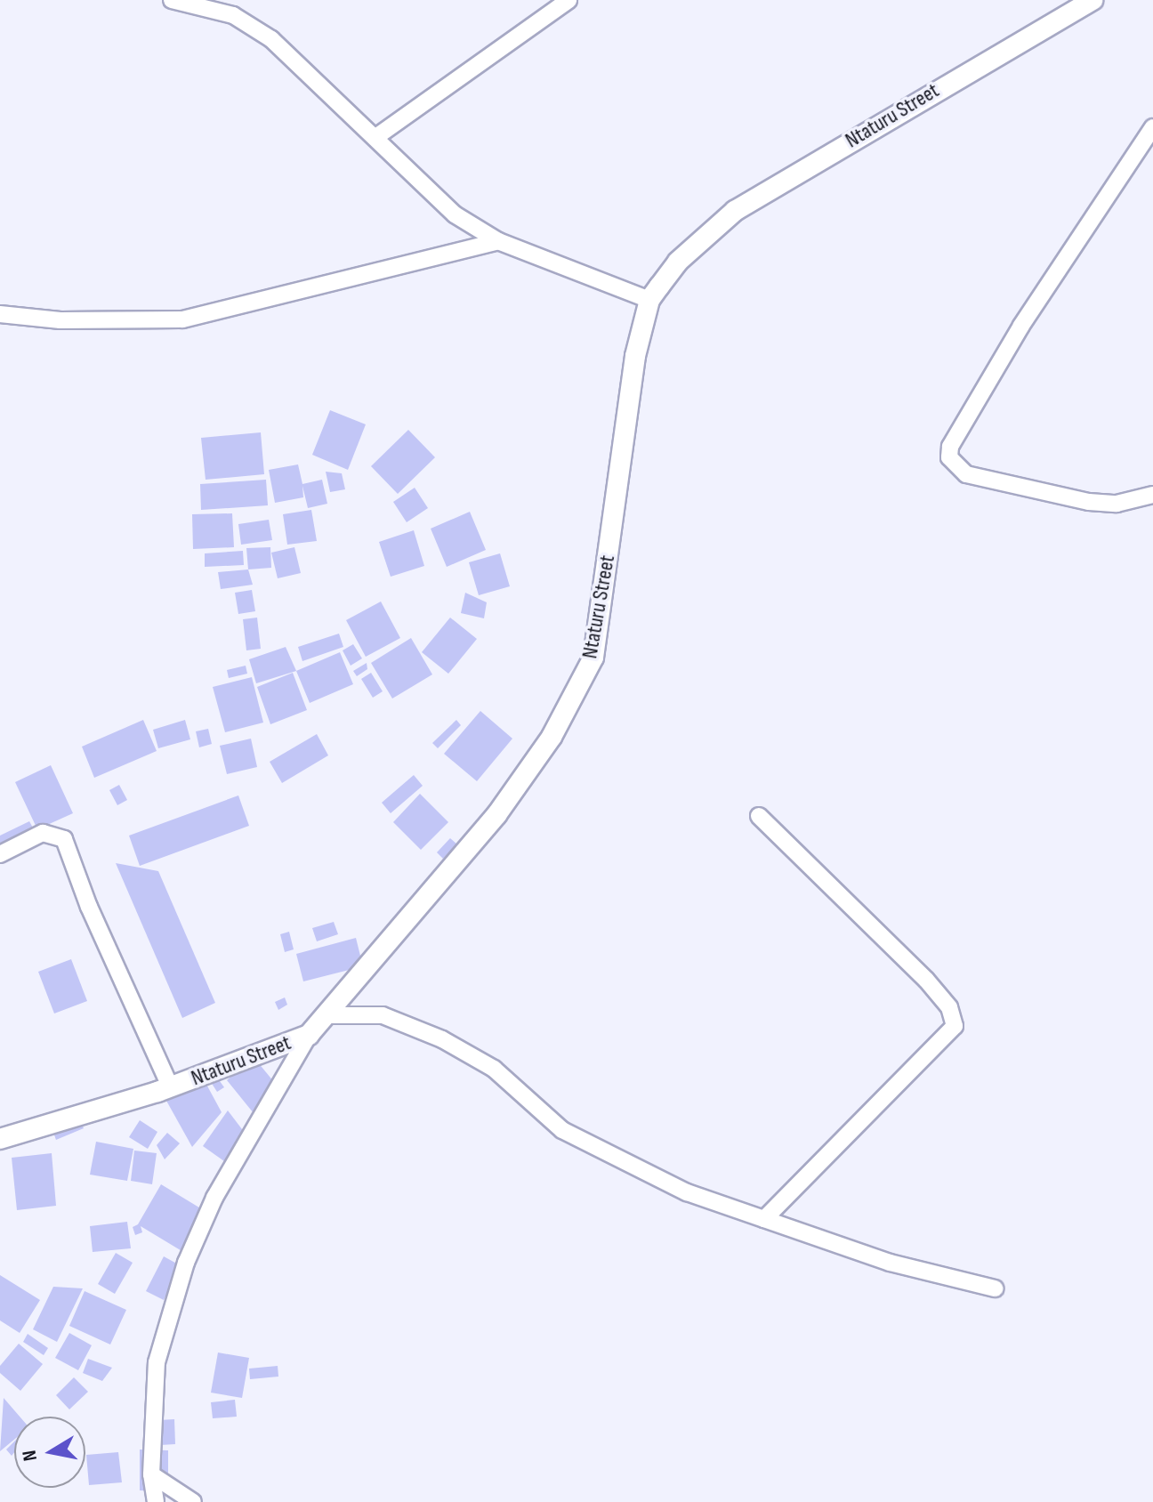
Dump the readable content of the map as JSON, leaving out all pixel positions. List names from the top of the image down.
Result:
{
  "streets": {
    "street": ["Ntaturu Street"]
  },
  "north": "left"
}
